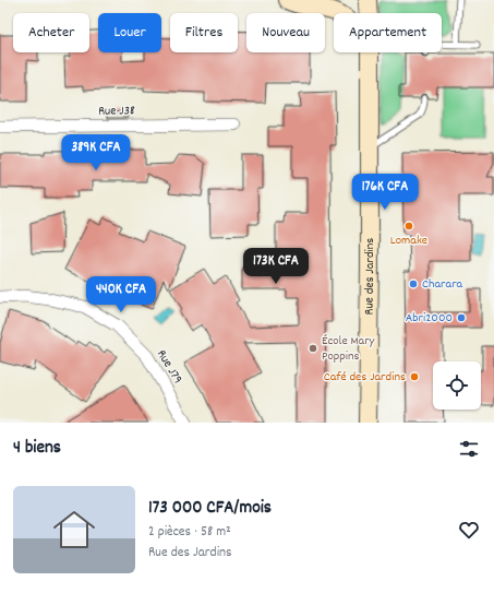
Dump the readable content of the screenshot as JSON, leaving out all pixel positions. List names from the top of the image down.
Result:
{
  "streets": {
    "main road": ["Rue des Jardins"],
    "street": ["Rue J38", "Rue J79"]
  },
  "places": [
    "Lomake",
    "Charara",
    "Abri2000",
    "École Mary Poppins",
    "Café des Jardins"
  ],
  "page": {
    "chip": [
      "Acheter",
      "Louer",
      "Filtres",
      "Nouveau",
      "Appartement"
    ],
    "price": [
      "389K CFA",
      "176K CFA",
      "173K CFA",
      "440K CFA"
    ],
    "heading": "4 biens",
    "list": [
      {
        "name": "173 000 CFA/mois",
        "note": "2 pièces · 58 m² · Rue des Jardins"
      }
    ]
  }
}
